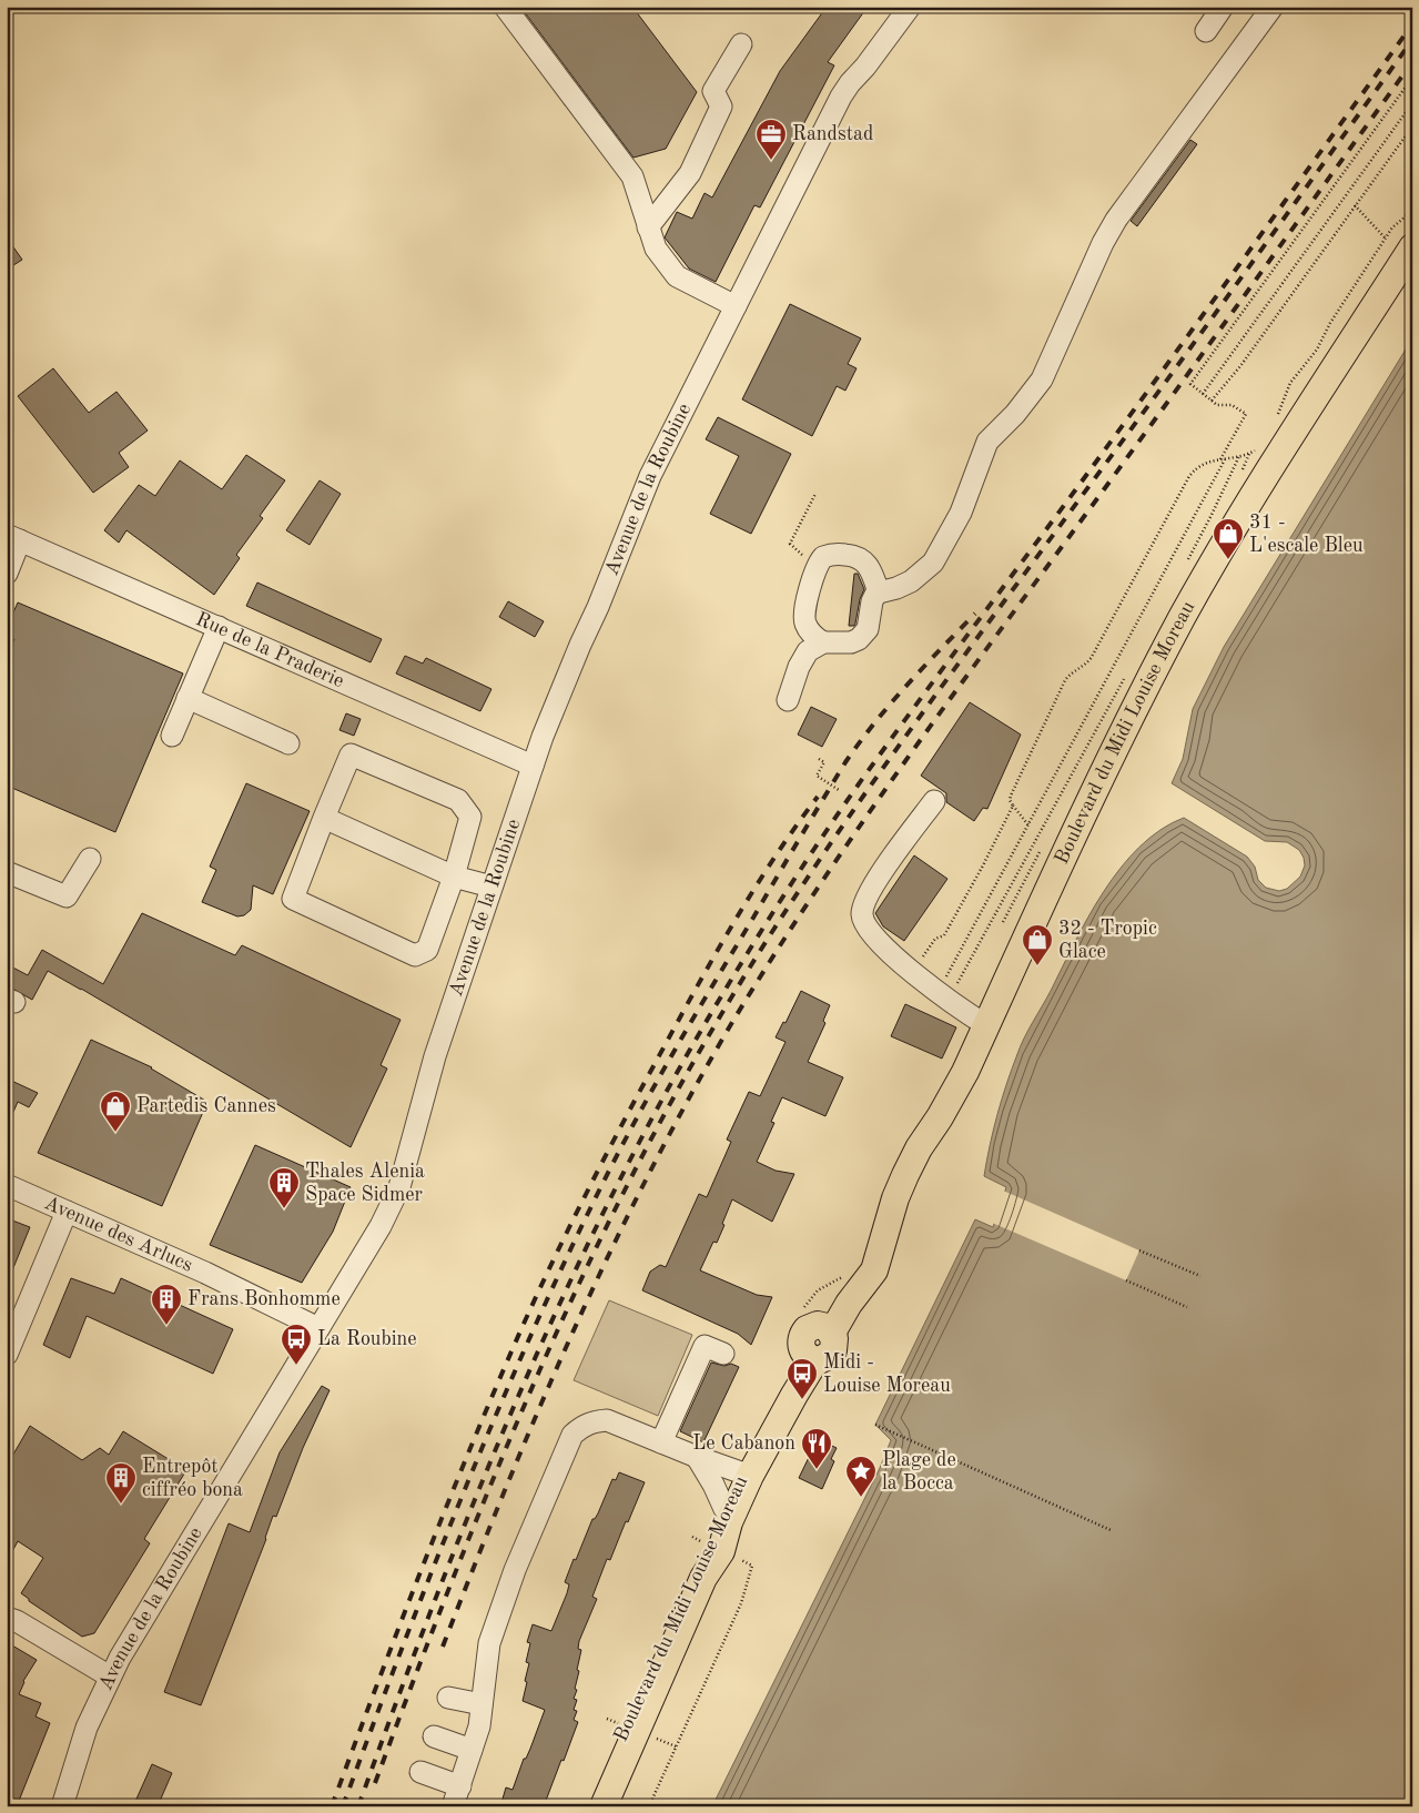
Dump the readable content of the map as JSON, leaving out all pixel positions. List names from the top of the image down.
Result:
{
  "streets": {
    "main road": ["Boulevard du Midi Louise Moreau"],
    "street": ["Avenue de la Roubine", "Rue de la Praderie", "Avenue des Arlucs"]
  },
  "crossings": [
    ["Avenue de la Roubine", "Rue de la Praderie"],
    ["Avenue de la Roubine", "Avenue des Arlucs"]
  ],
  "places": {
    "office": ["Randstad"],
    "shop": ["31 - L'escale Bleu", "32 - Tropic Glace", "Partedis Cannes"],
    "building": ["Thales Alenia Space Sidmer", "Frans Bonhomme", "Entrepôt ciffréo bona"],
    "bus stop": ["La Roubine", "Midi - Louise Moreau"],
    "restaurant": ["Le Cabanon"],
    "place": ["Plage de la Bocca"]
  }
}
